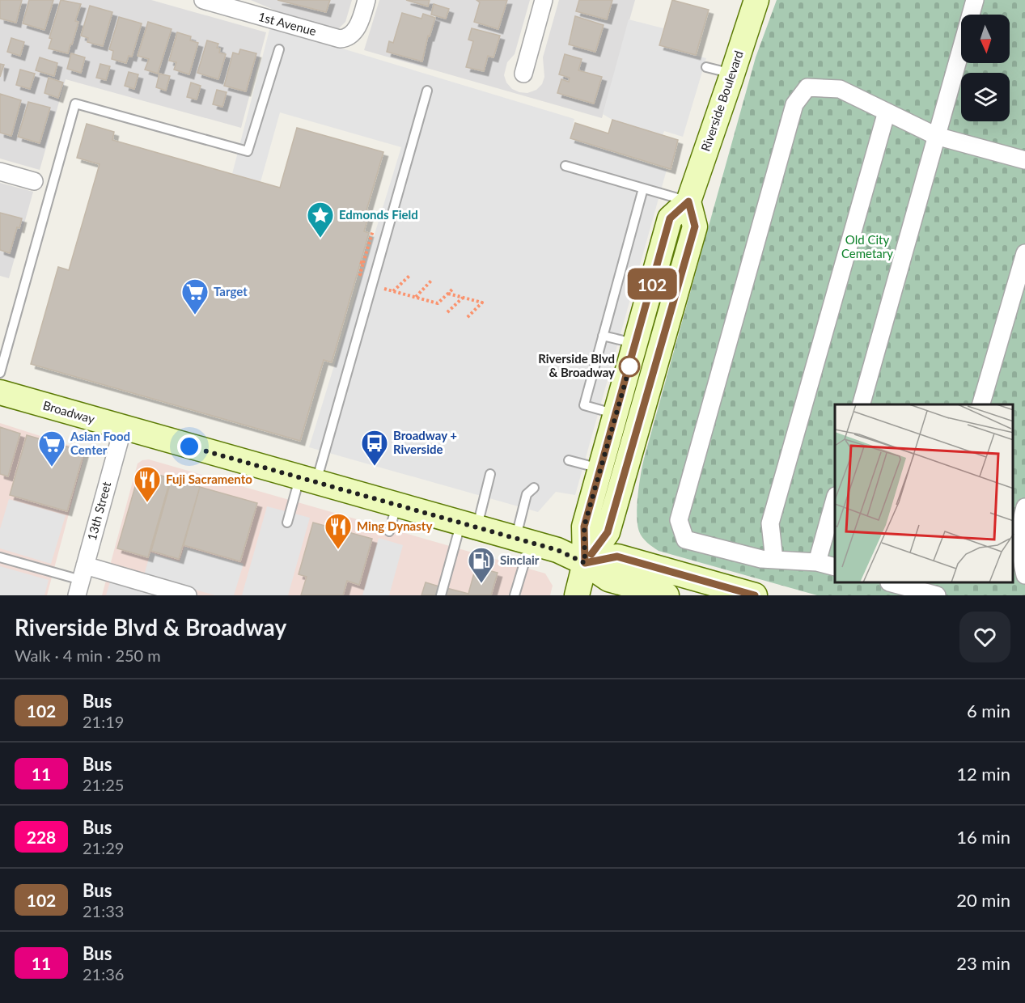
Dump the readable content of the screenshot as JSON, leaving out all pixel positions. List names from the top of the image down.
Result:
{
  "streets": {
    "main road": ["Riverside Boulevard", "Broadway"],
    "street": ["1st Avenue", "13th Street"]
  },
  "crossings": [
    ["Riverside Boulevard", "Broadway"],
    ["Broadway", "13th Street"]
  ],
  "parks": ["Old City Cemetary"],
  "places": {
    "place": ["Edmonds Field"],
    "supermarket": ["Target", "Asian Food Center"],
    "other": ["Riverside Blvd & Broadway"],
    "bus stop": ["Broadway + Riverside"],
    "restaurant": ["Fuji Sacramento", "Ming Dynasty"],
    "fuel station": ["Sinclair"]
  },
  "lines": ["bus line 102"],
  "north": "bottom",
  "page": {
    "on_map": "102",
    "heading": ["Riverside Blvd & Broadway", "Walk · 4 min · 250 m"],
    "list": [
      {
        "mark": "102",
        "name": "Bus",
        "note": "21:19",
        "value": "6 min"
      },
      {
        "mark": "11",
        "name": "Bus",
        "note": "21:25",
        "value": "12 min"
      },
      {
        "mark": "228",
        "name": "Bus",
        "note": "21:29",
        "value": "16 min"
      },
      {
        "mark": "102",
        "name": "Bus",
        "note": "21:33",
        "value": "20 min"
      },
      {
        "mark": "11",
        "name": "Bus",
        "note": "21:36",
        "value": "23 min"
      }
    ]
  }
}
